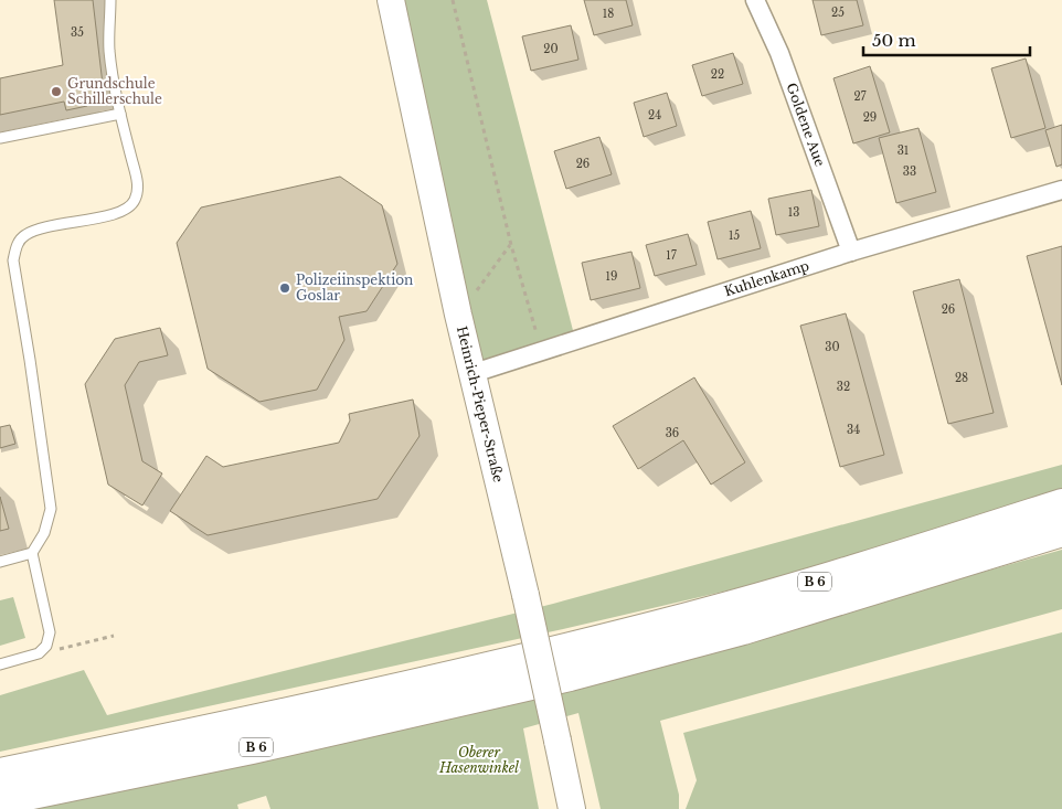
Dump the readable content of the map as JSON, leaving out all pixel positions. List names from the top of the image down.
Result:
{
  "streets": {
    "highway": ["B 6"],
    "street": ["Goldene Aue", "Kuhlenkamp", "Heinrich-Pieper-Straße"]
  },
  "crossings": [
    ["Goldene Aue", "Kuhlenkamp"],
    ["Kuhlenkamp", "Heinrich-Pieper-Straße"]
  ],
  "parks": ["Oberer Hasenwinkel"],
  "places": ["Grundschule Schillerschule", "Polizeiinspektion Goslar"],
  "house_numbers": [
    "25",
    "18",
    "35",
    "20",
    "22",
    "27",
    "24",
    "29",
    "31",
    "26",
    "33",
    "13",
    "15",
    "17",
    "19",
    "26",
    "30",
    "28",
    "32",
    "34",
    "36"
  ],
  "scale_bar": "50 m"
}
